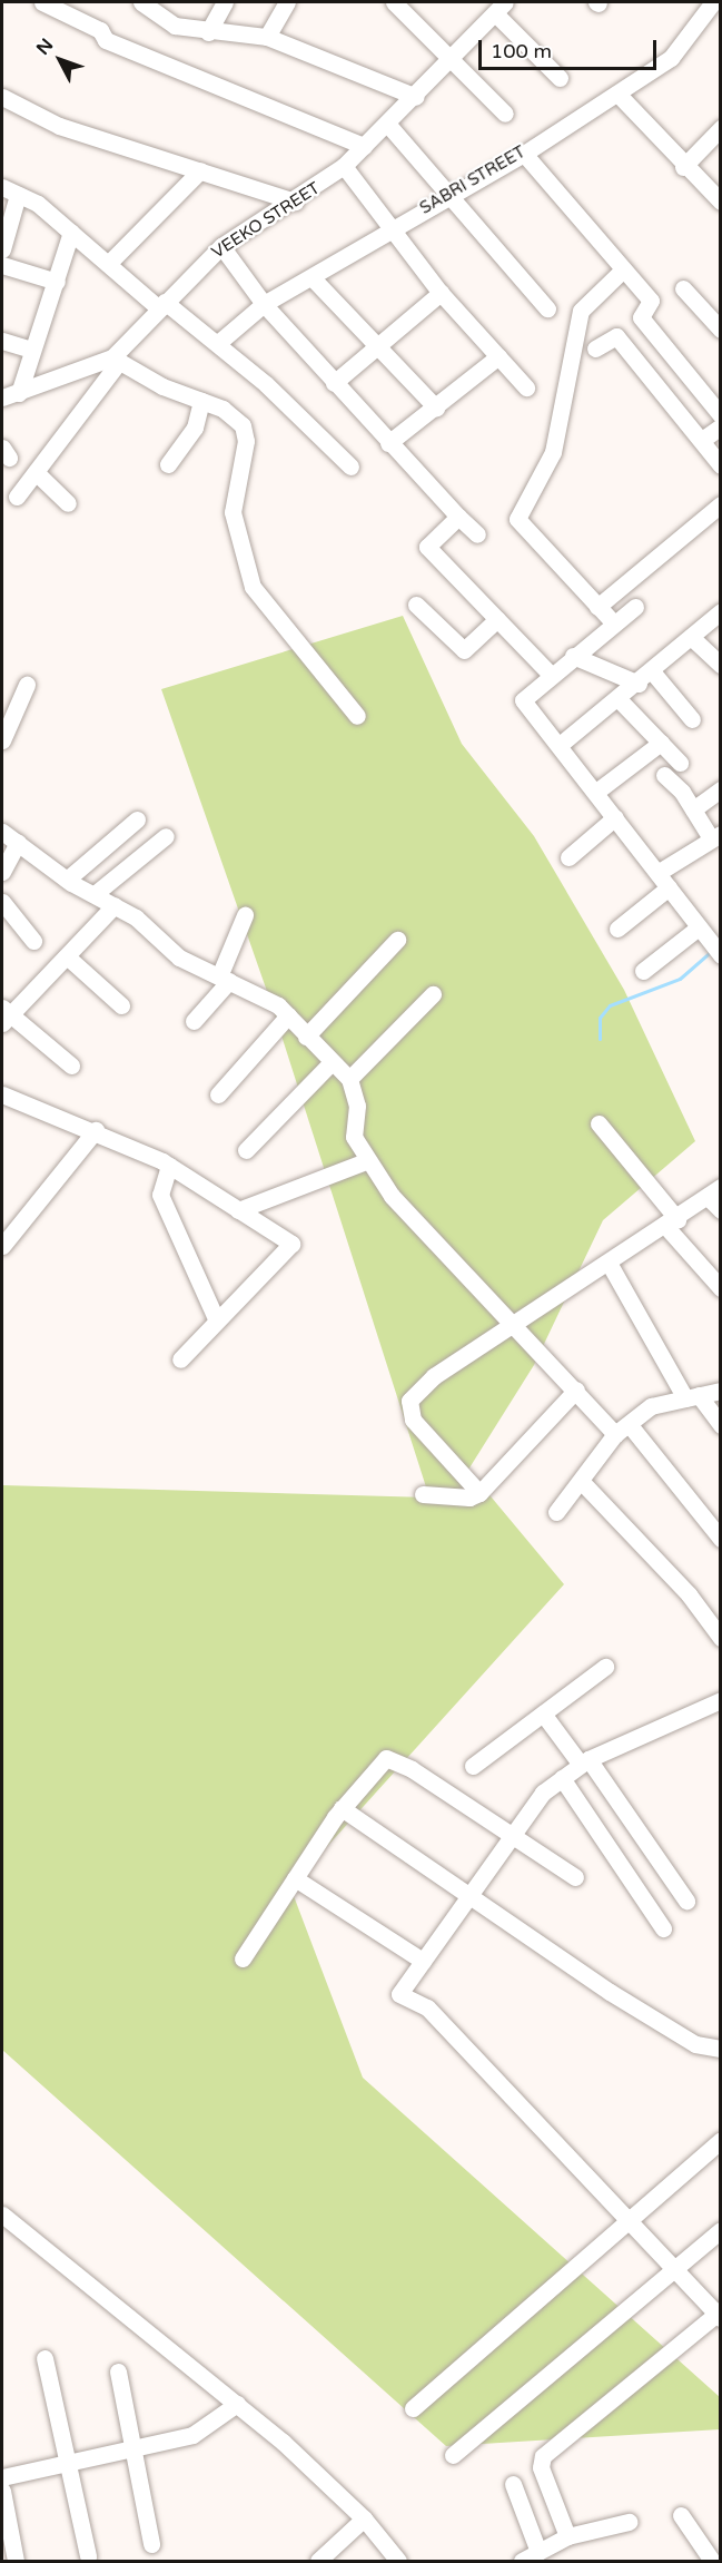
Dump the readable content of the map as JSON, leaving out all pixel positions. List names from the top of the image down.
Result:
{
  "streets": {
    "street": ["SABRI STREET", "VEEKO STREET"]
  },
  "scale_bar": "100 m",
  "north": "top left"
}
